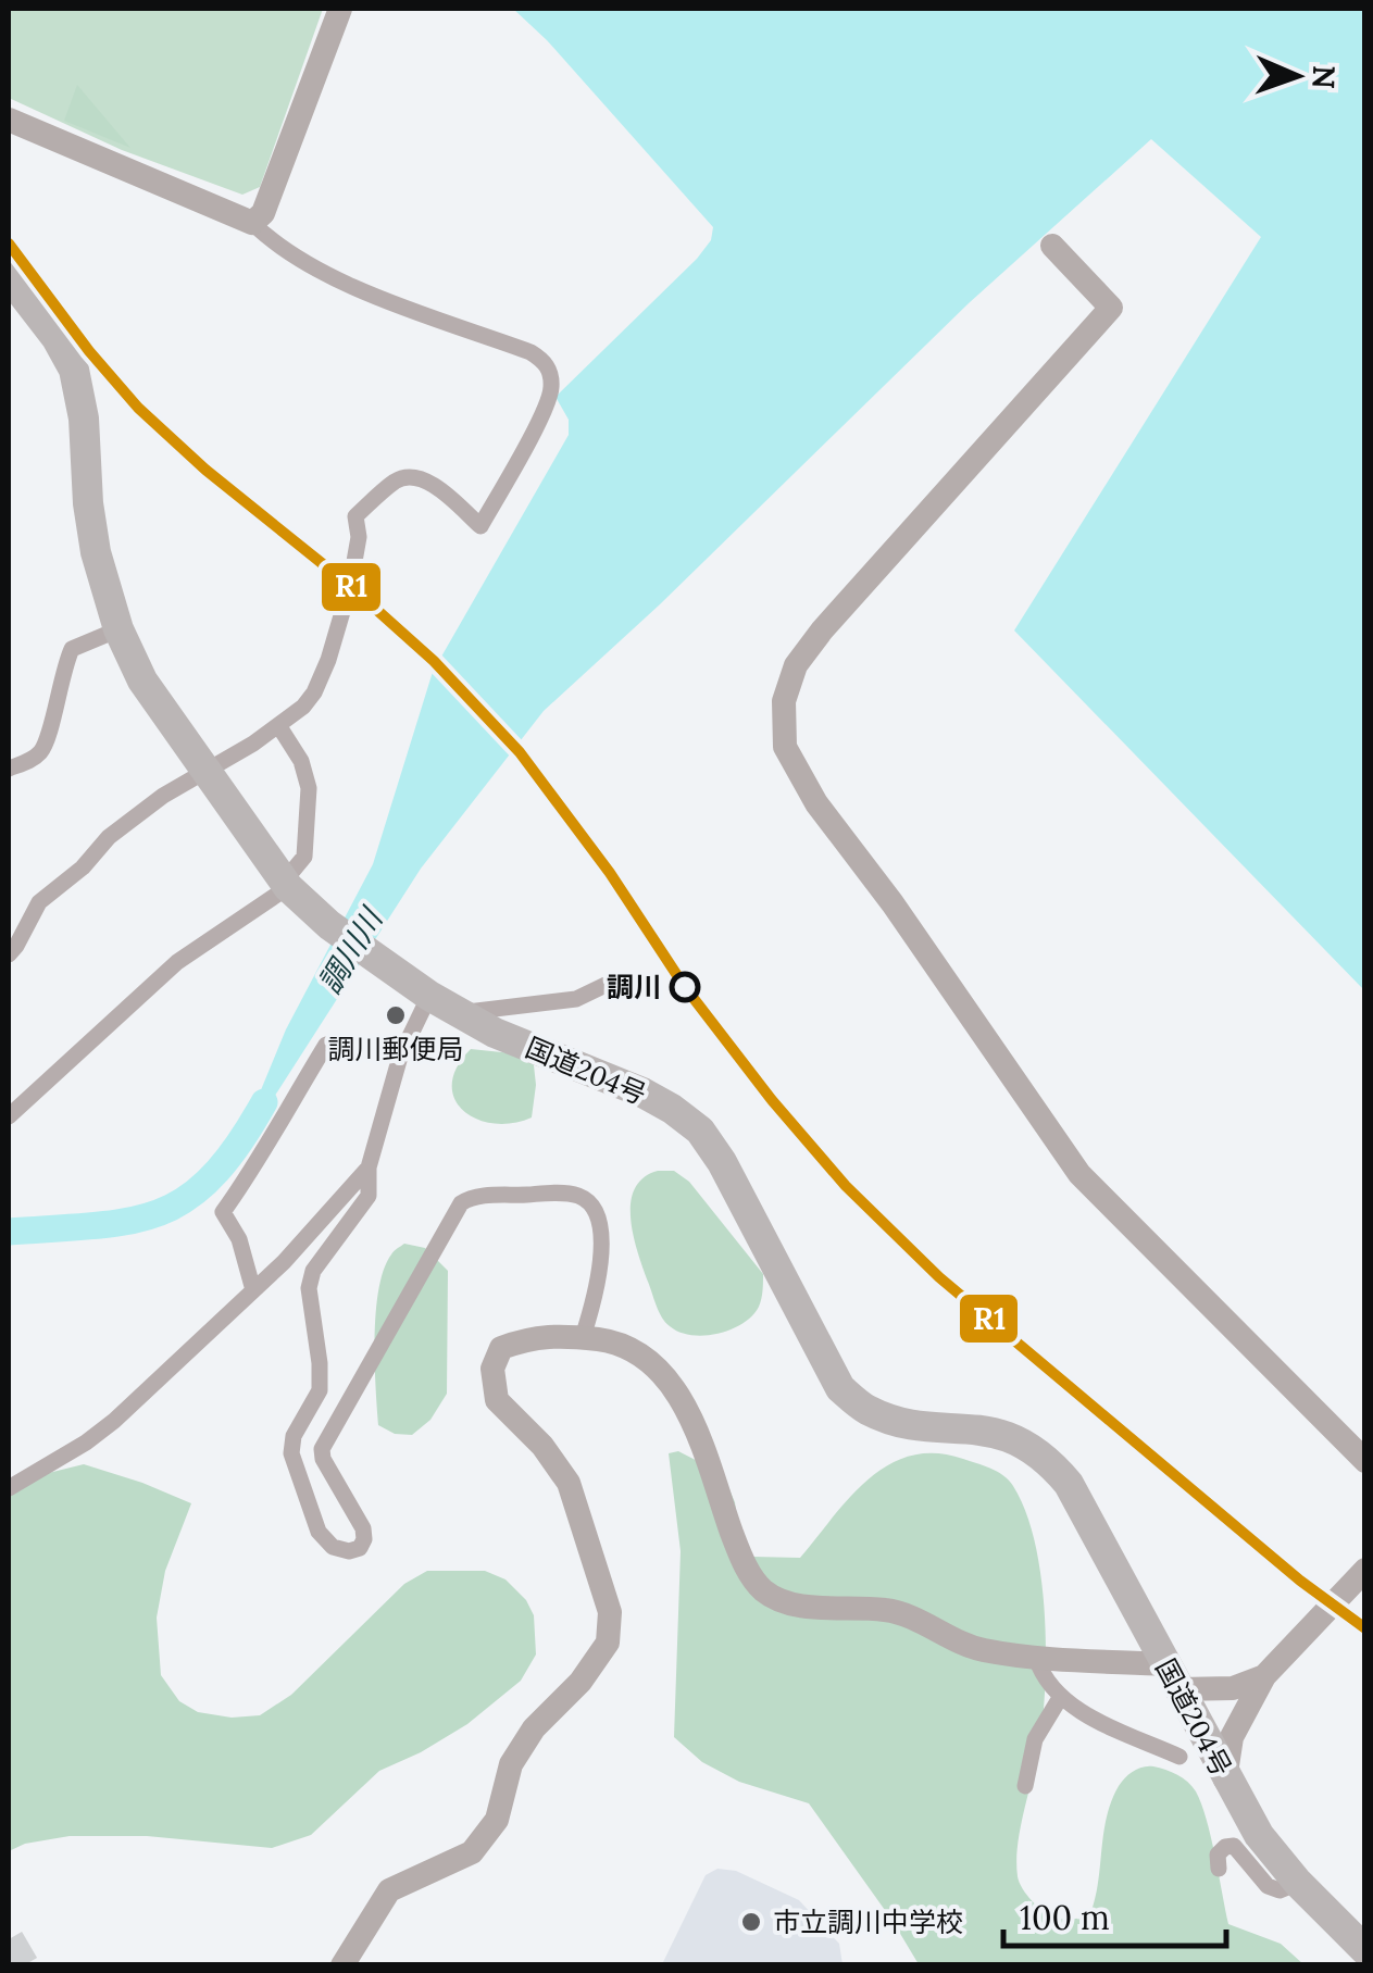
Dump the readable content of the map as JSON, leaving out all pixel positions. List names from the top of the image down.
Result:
{
  "streets": {
    "highway": ["国道204号"]
  },
  "water": ["調川川"],
  "places": ["調川", "調川郵便局", "市立調川中学校"],
  "lines": ["transit line R1"],
  "scale_bar": "100 m",
  "north": "right"
}
